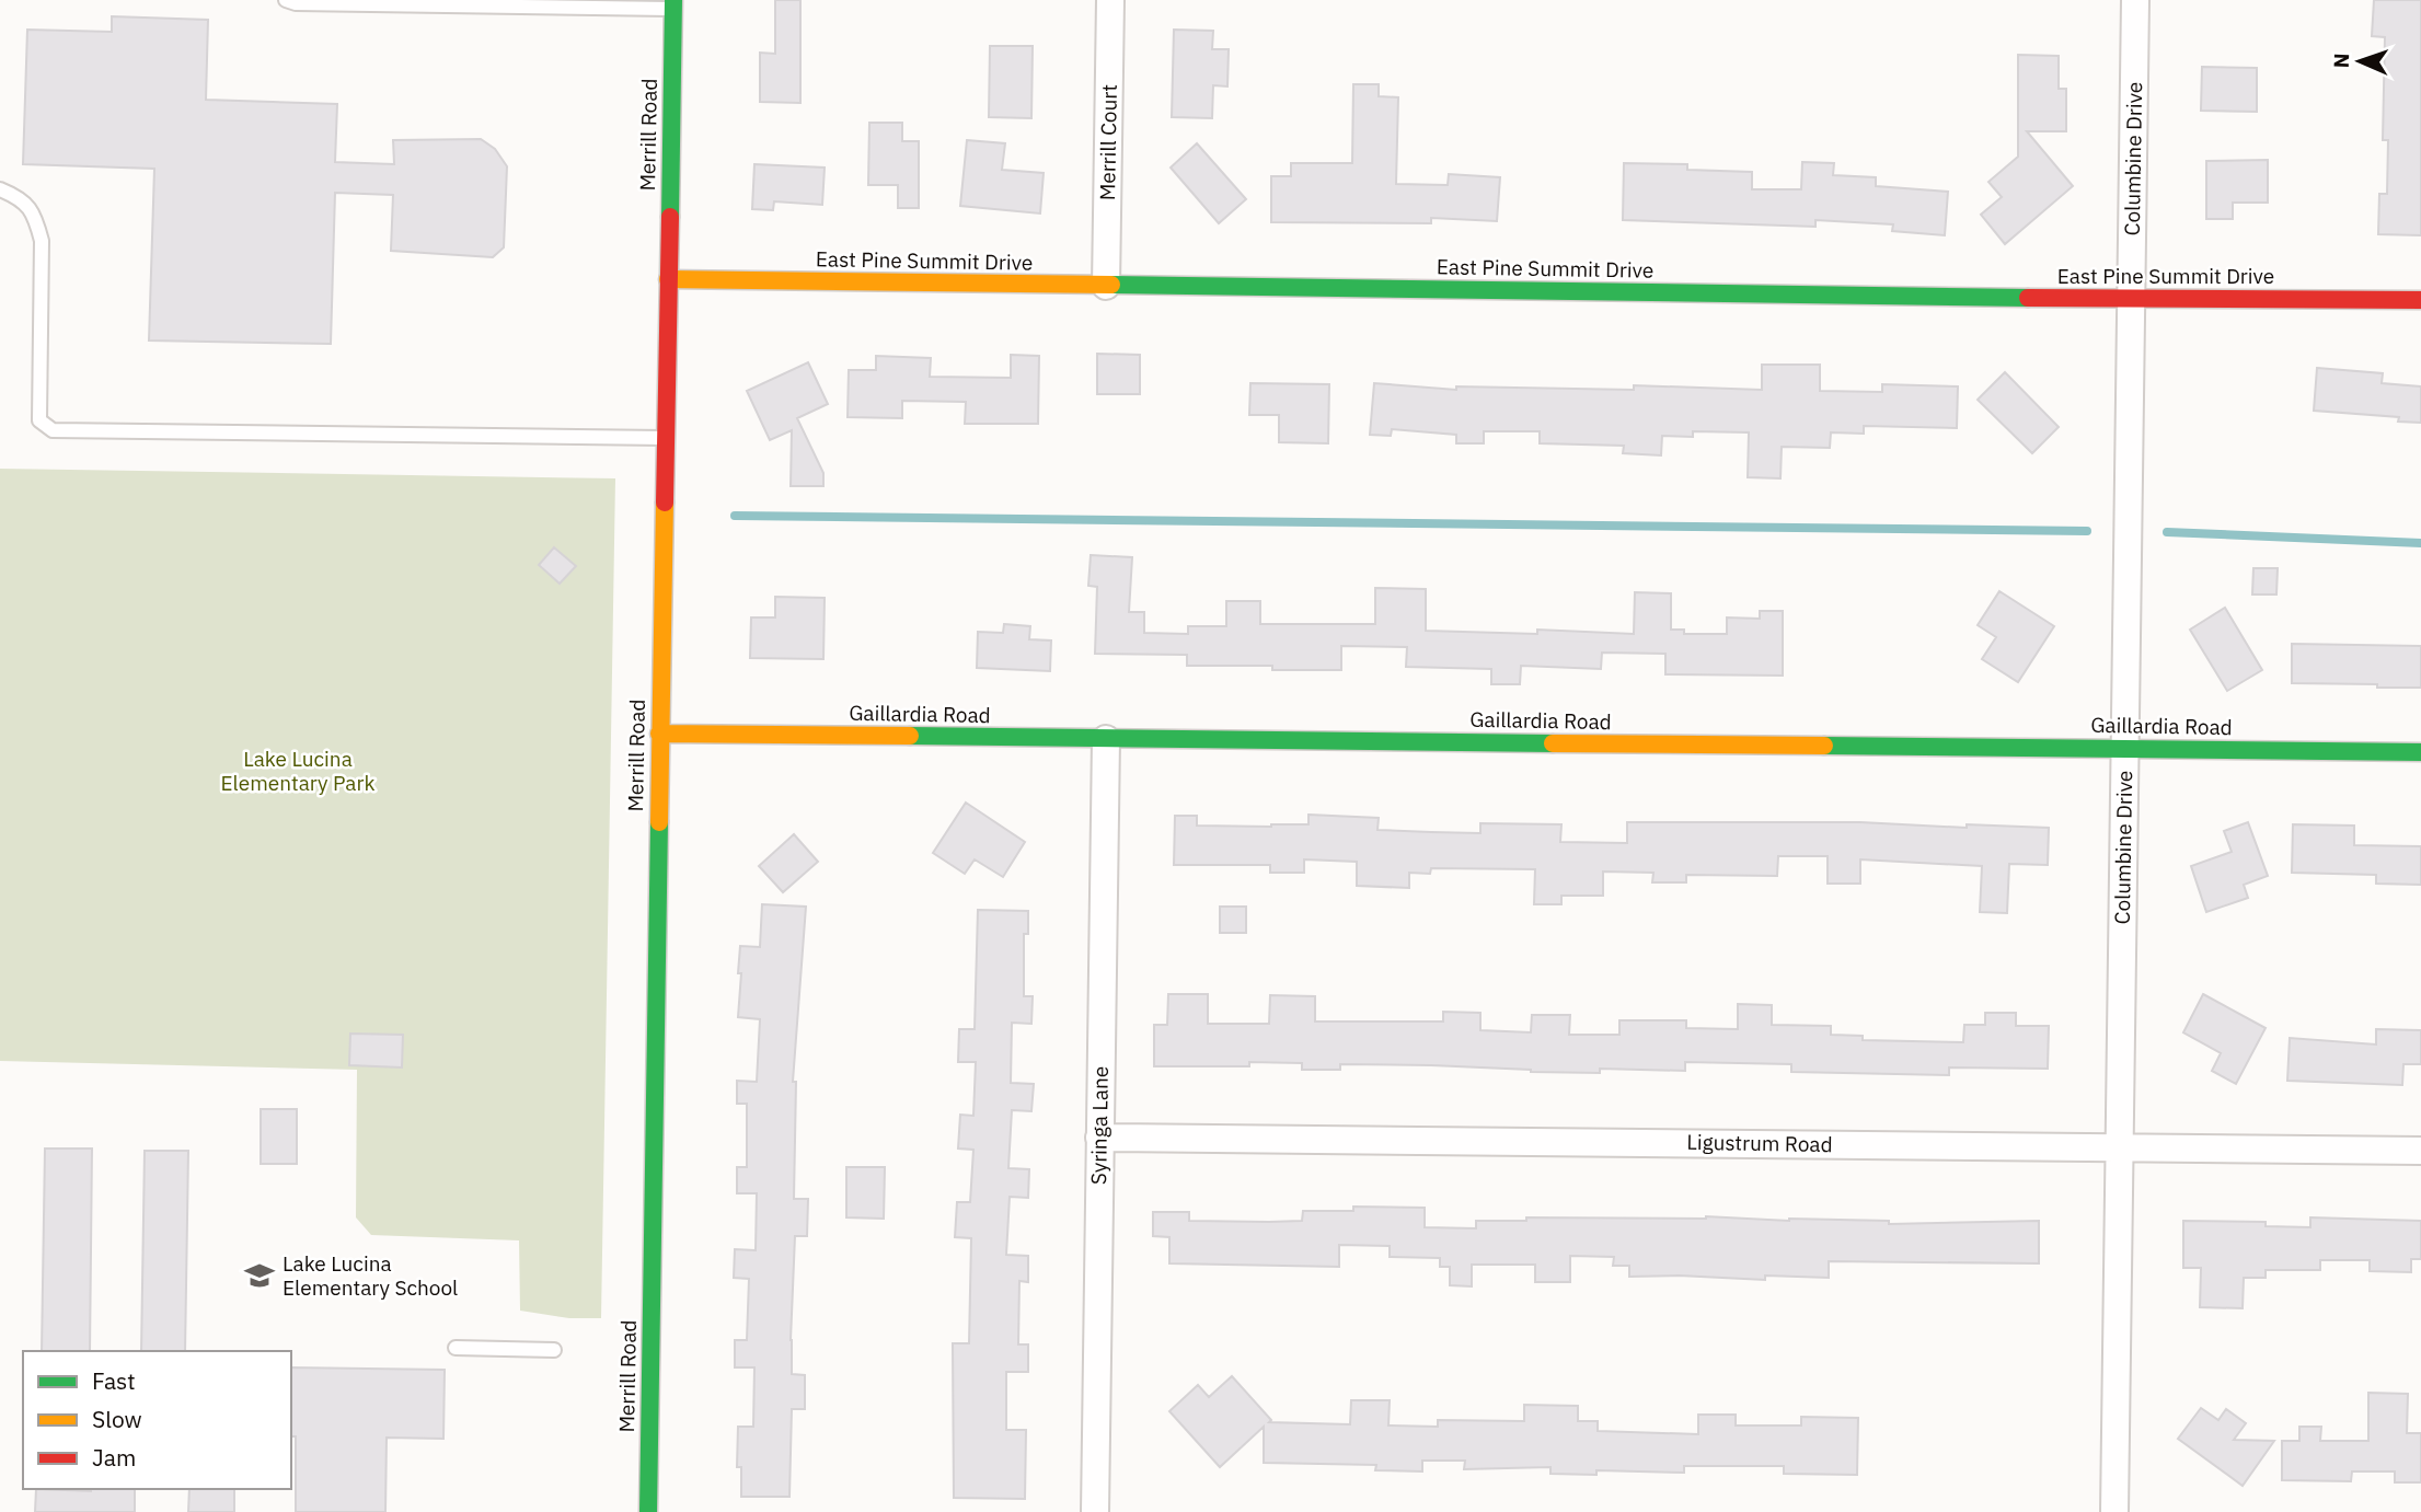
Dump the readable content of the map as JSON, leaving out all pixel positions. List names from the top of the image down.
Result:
{
  "streets": {
    "street": [
      "Merrill Road",
      "Merrill Court",
      "Columbine Drive",
      "East Pine Summit Drive",
      "Gaillardia Road",
      "Syringa Lane",
      "Ligustrum Road"
    ]
  },
  "crossings": [
    ["Merrill Road", "East Pine Summit Drive"],
    ["Merrill Road", "Gaillardia Road"],
    ["Merrill Court", "East Pine Summit Drive"],
    ["Columbine Drive", "East Pine Summit Drive"],
    ["Columbine Drive", "Gaillardia Road"],
    ["Columbine Drive", "Ligustrum Road"],
    ["Gaillardia Road", "Syringa Lane"],
    ["Syringa Lane", "Ligustrum Road"]
  ],
  "parks": ["Lake Lucina Elementary Park"],
  "places": {
    "school or university": ["Lake Lucina Elementary School"]
  },
  "legend": ["Fast", "Slow", "Jam"],
  "north": "left"
}
